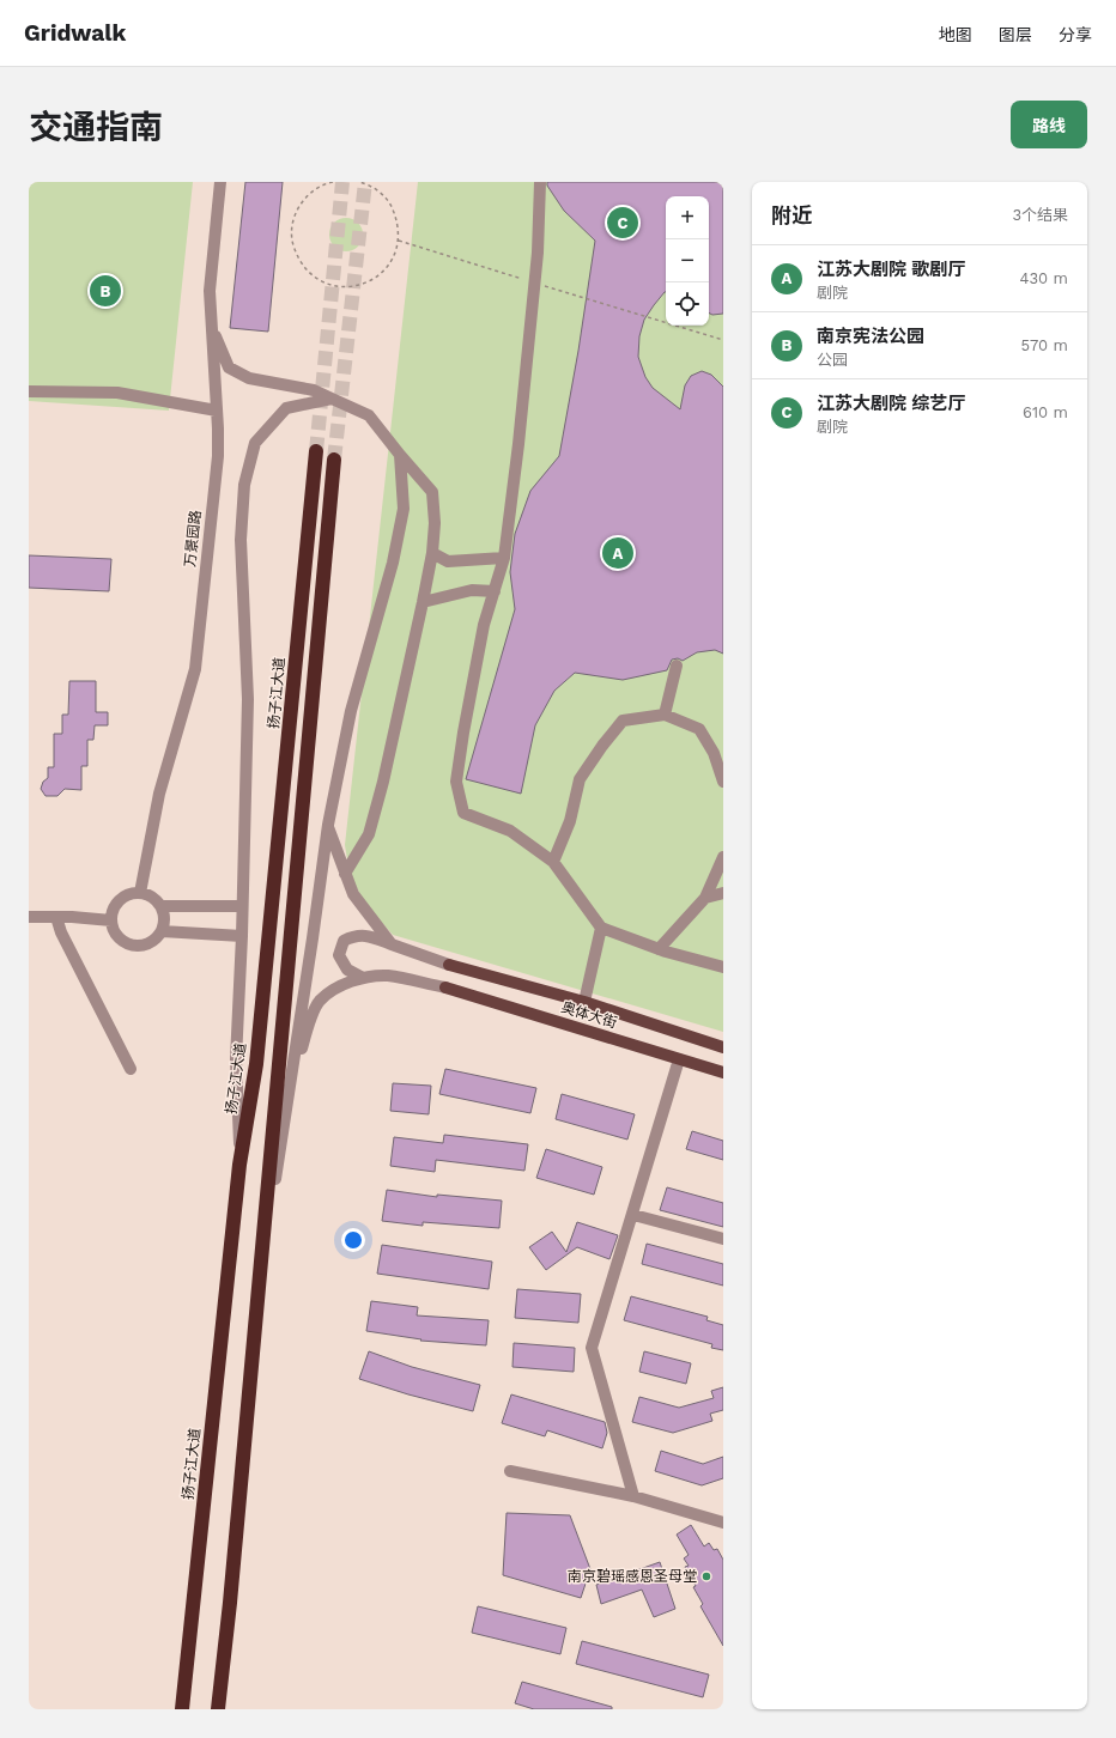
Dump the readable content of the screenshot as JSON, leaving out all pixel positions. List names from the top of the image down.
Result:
{
  "streets": {
    "highway": ["扬子江大道"],
    "main road": ["奥体大街"],
    "street": ["万景园路"]
  },
  "places": ["南京碧瑶感恩圣母堂"],
  "page": {
    "header": "Gridwalk",
    "nav": ["地图", "图层", "分享"],
    "title": "交通指南",
    "buttons": "路线",
    "heading": ["附近", "3个结果"],
    "map_buttons": ["+", "−"],
    "pins": ["C", "B", "A"],
    "list": [
      {
        "mark": "A",
        "name": "江苏大剧院 歌剧厅",
        "note": "剧院",
        "value": "430 m"
      },
      {
        "mark": "B",
        "name": "南京宪法公园",
        "note": "公园",
        "value": "570 m"
      },
      {
        "mark": "C",
        "name": "江苏大剧院 综艺厅",
        "note": "剧院",
        "value": "610 m"
      }
    ]
  }
}
